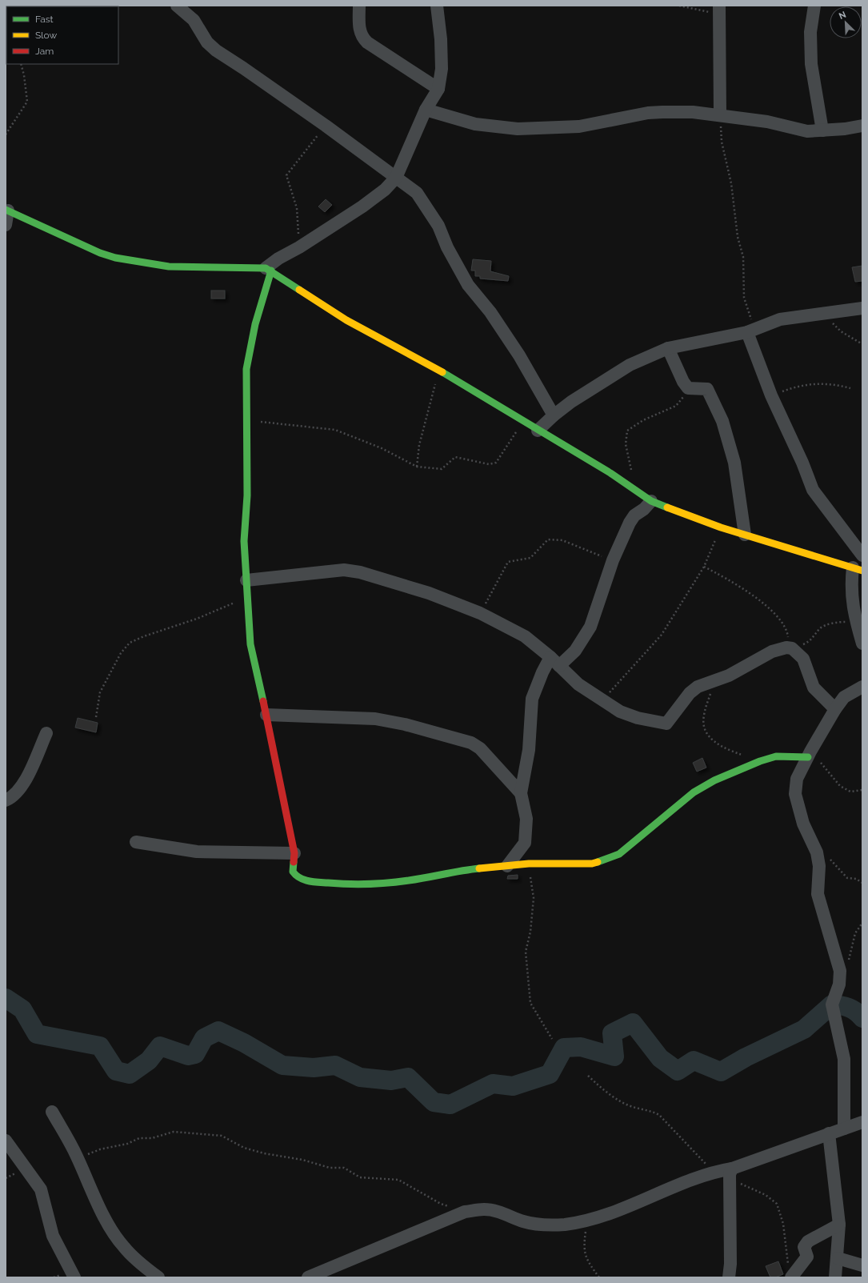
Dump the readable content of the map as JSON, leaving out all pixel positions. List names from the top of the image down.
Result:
{
  "legend": ["Fast", "Slow", "Jam"],
  "north": "top left"
}
